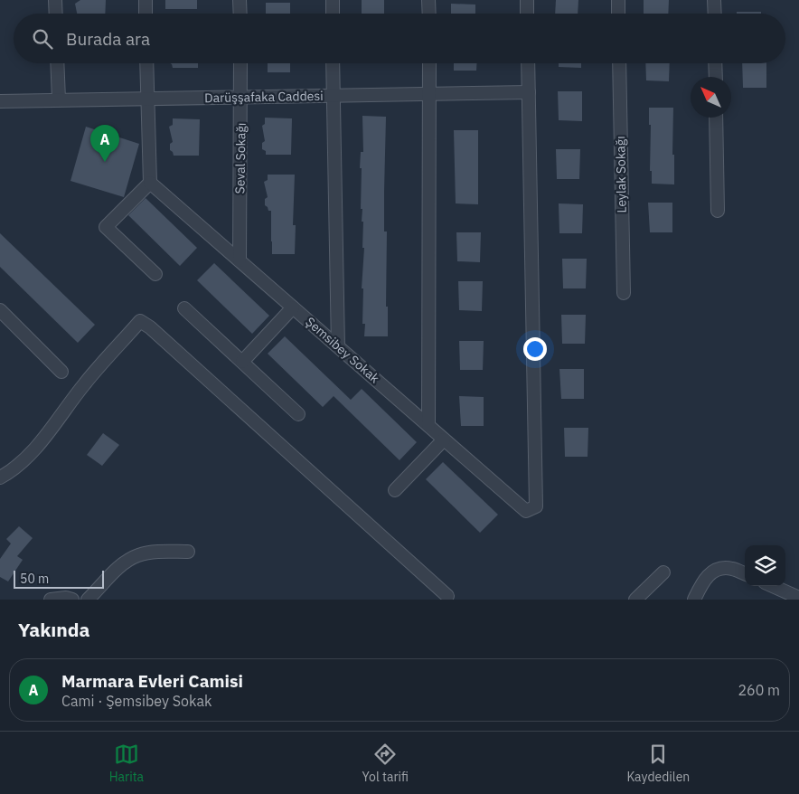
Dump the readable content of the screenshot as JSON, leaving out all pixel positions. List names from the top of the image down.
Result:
{
  "streets": {
    "street": [
      "Darüşşafaka Caddesi",
      "Seval Sokağı",
      "Leylak Sokağı",
      "Şemsibey Sokak"
    ]
  },
  "crossings": [
    ["Darüşşafaka Caddesi", "Seval Sokağı"],
    ["Darüşşafaka Caddesi", "Şemsibey Sokak"],
    ["Seval Sokağı", "Şemsibey Sokak"]
  ],
  "scale_bar": "50 m",
  "north": "top left",
  "page": {
    "search": "Burada ara",
    "pins": "A",
    "scale": "50 m",
    "heading": "Yakında",
    "list": [
      {
        "mark": "A",
        "name": "Marmara Evleri Camisi",
        "note": "Cami · Şemsibey Sokak",
        "value": "260 m"
      }
    ],
    "nav": ["Harita", "Yol tarifi", "Kaydedilen"]
  }
}
